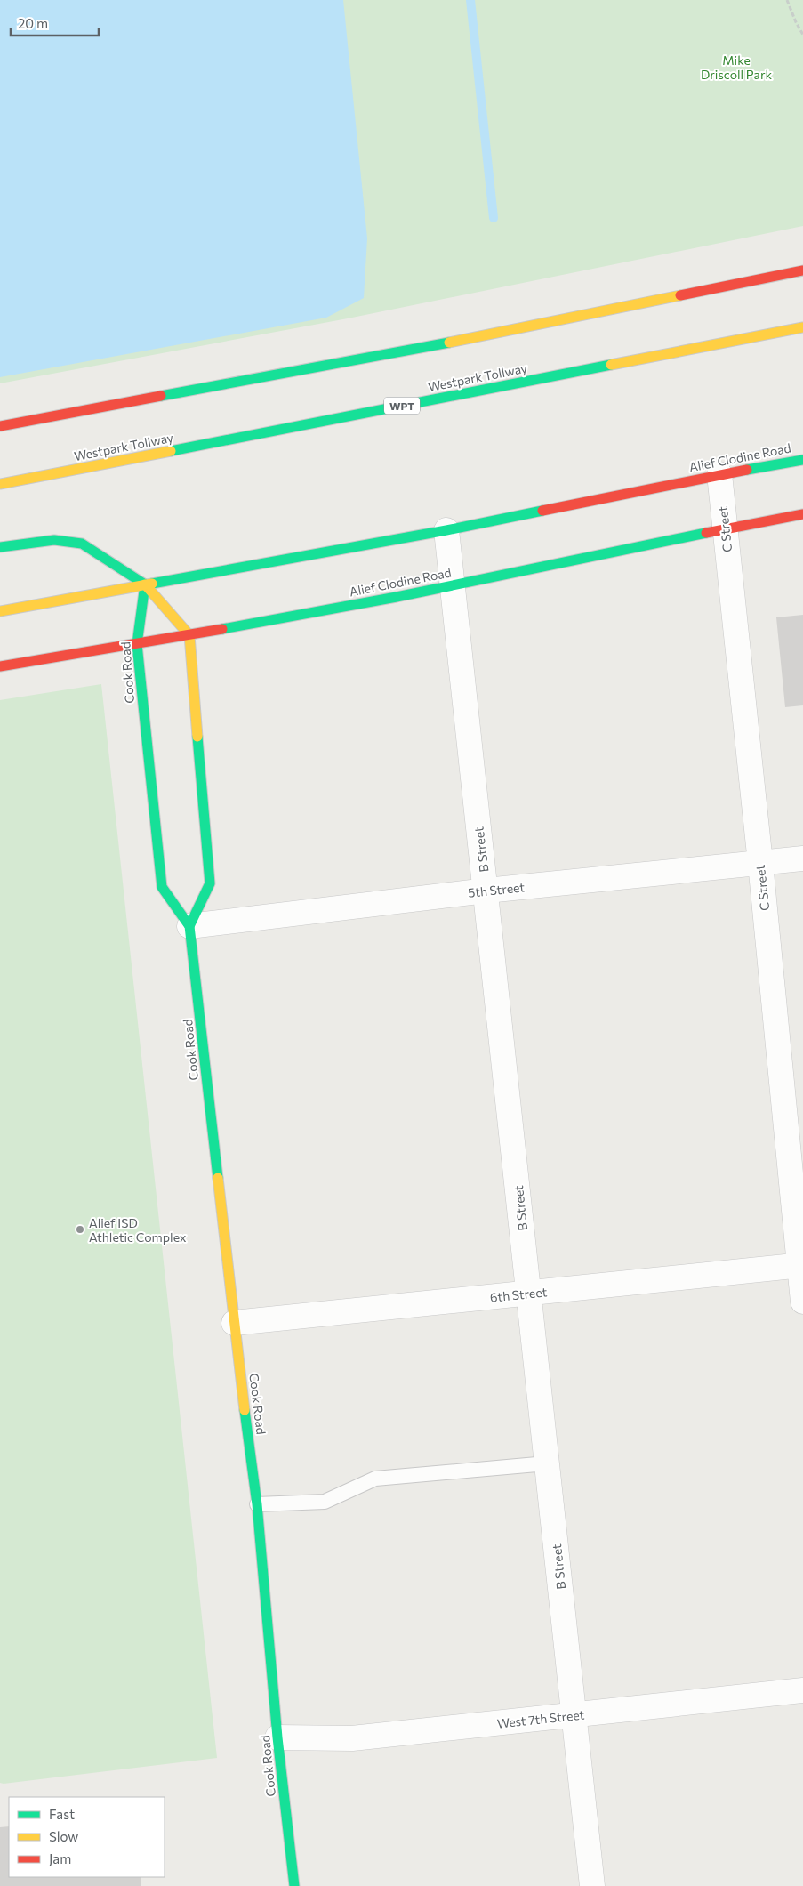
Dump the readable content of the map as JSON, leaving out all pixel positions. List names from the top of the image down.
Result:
{
  "streets": {
    "main road": [
      "Westpark Tollway",
      "WPT",
      "Alief Clodine Road",
      "Cook Road"
    ],
    "street": [
      "C Street",
      "B Street",
      "5th Street",
      "6th Street",
      "West 7th Street"
    ]
  },
  "crossings": [
    ["Alief Clodine Road", "C Street"],
    ["Alief Clodine Road", "Cook Road"],
    ["Alief Clodine Road", "B Street"],
    ["C Street", "5th Street"],
    ["C Street", "6th Street"],
    ["Cook Road", "5th Street"],
    ["Cook Road", "6th Street"],
    ["Cook Road", "West 7th Street"],
    ["B Street", "5th Street"],
    ["B Street", "6th Street"],
    ["B Street", "West 7th Street"]
  ],
  "parks": ["Mike Driscoll Park"],
  "places": ["Alief ISD Athletic Complex"],
  "legend": ["Fast", "Slow", "Jam"],
  "scale_bar": "20 m"
}
